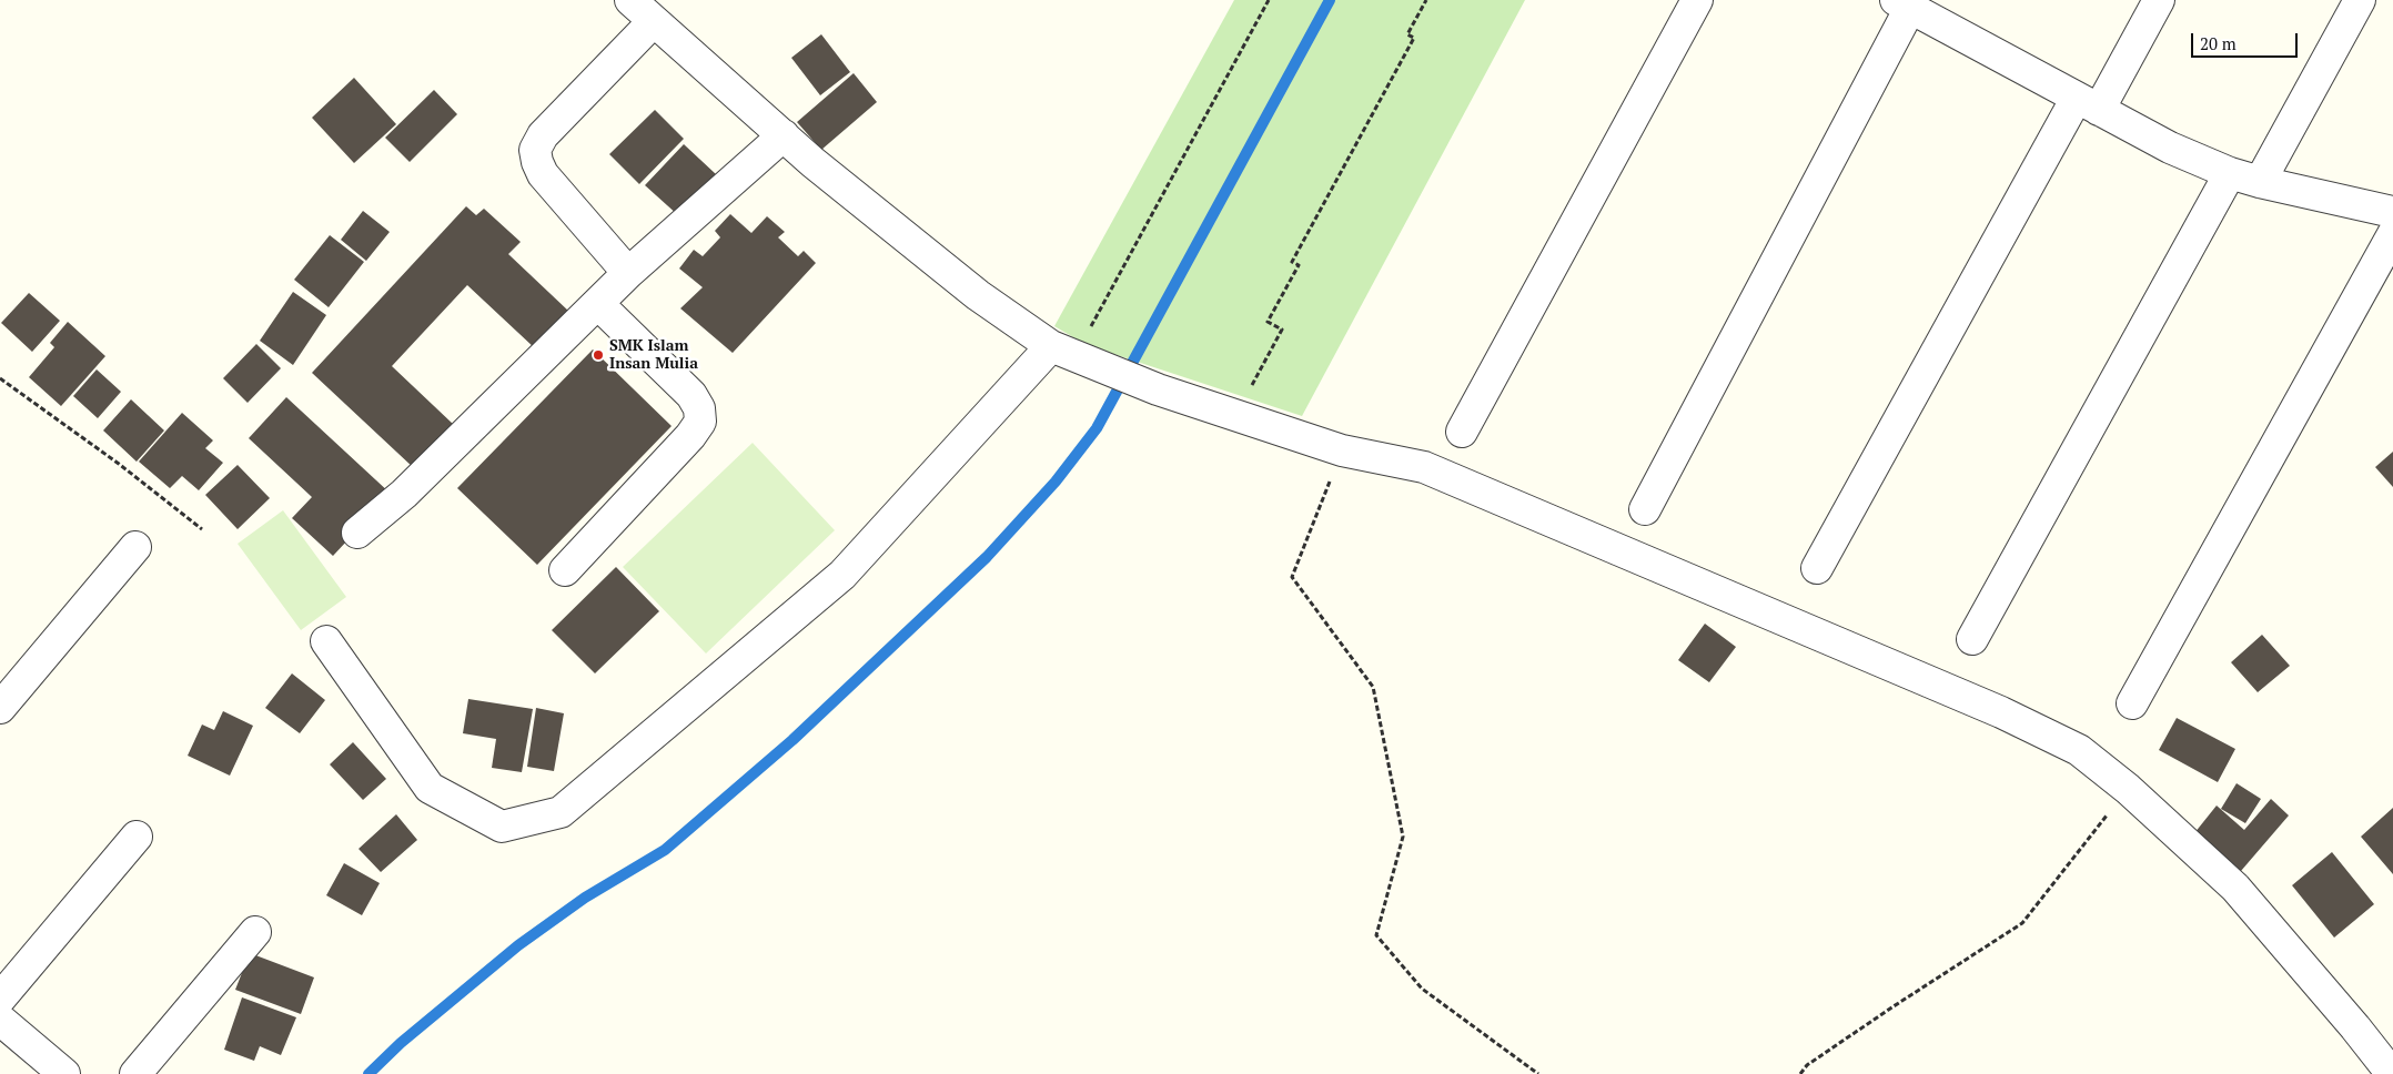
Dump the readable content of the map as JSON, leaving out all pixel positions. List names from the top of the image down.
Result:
{
  "places": ["SMK Islam Insan Mulia"],
  "scale_bar": "20 m"
}
